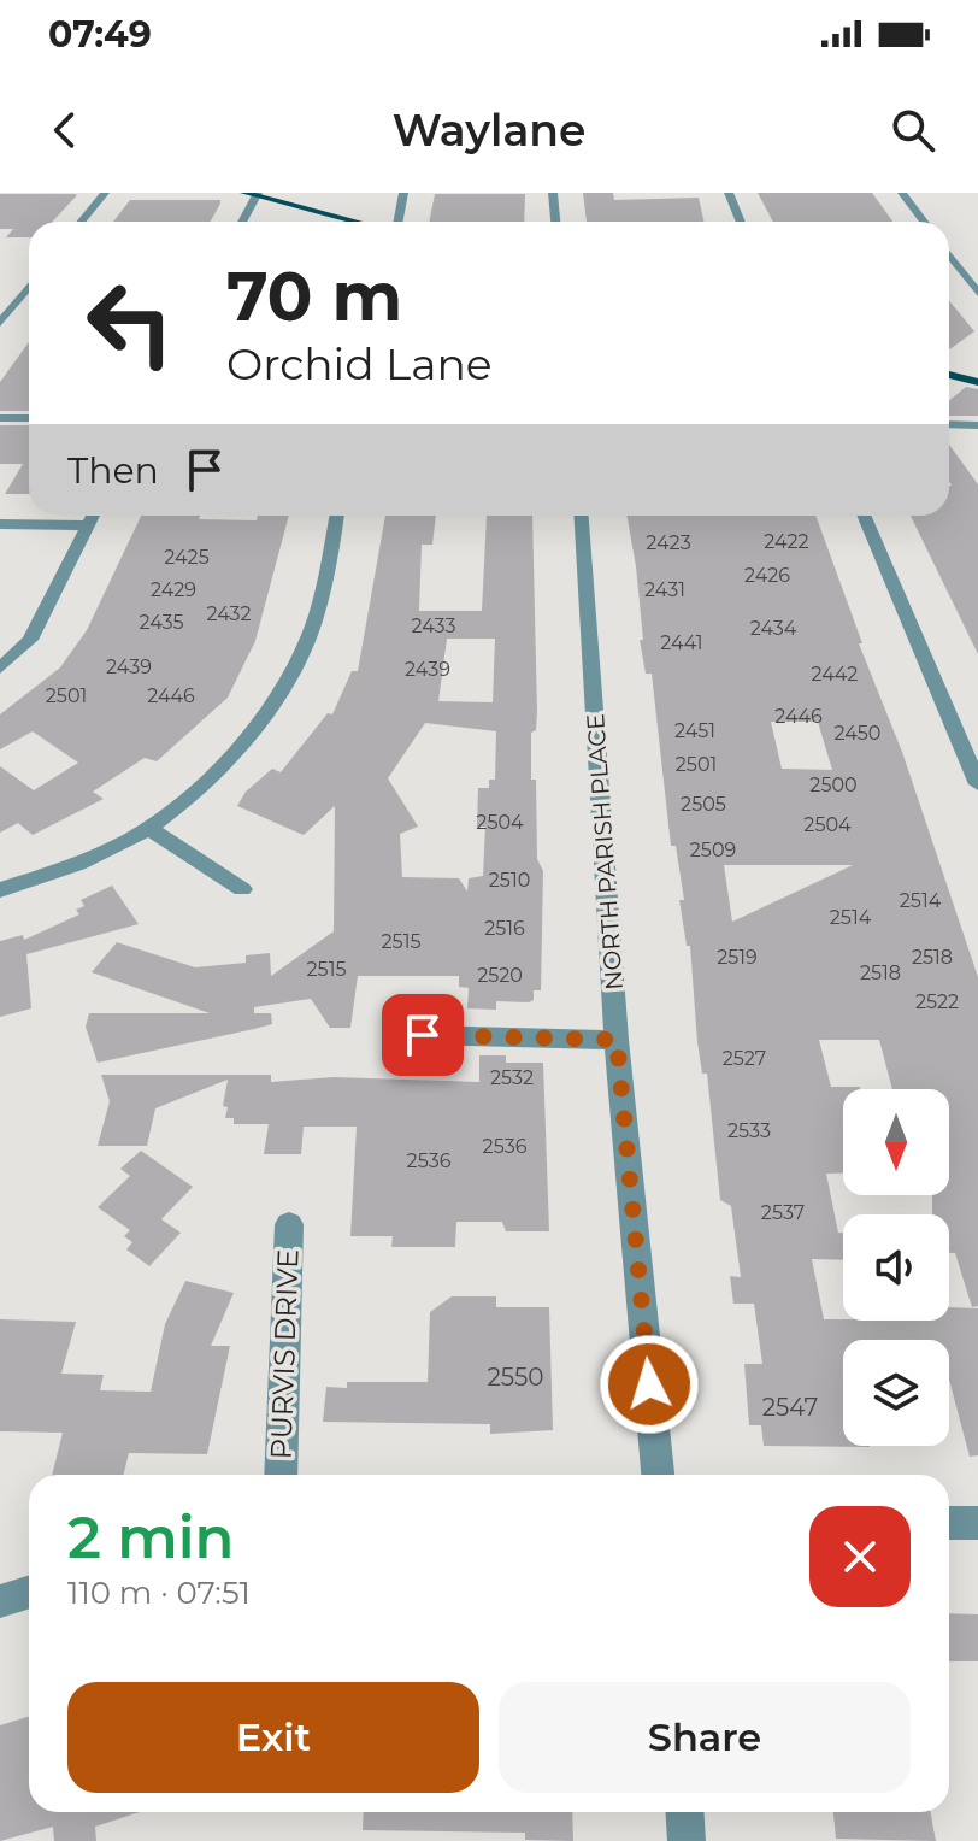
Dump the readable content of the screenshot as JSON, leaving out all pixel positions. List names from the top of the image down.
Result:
{
  "streets": {
    "street": ["NORTH PARISH PLACE", "PURVIS DRIVE"]
  },
  "house_numbers": [
    "2422",
    "2423",
    "2425",
    "2426",
    "2429",
    "2431",
    "2432",
    "2435",
    "2433",
    "2434",
    "2441",
    "2439",
    "2439",
    "2442",
    "2501",
    "2446",
    "2446",
    "2451",
    "2450",
    "2501",
    "2500",
    "2505",
    "2504",
    "2504",
    "2509",
    "2510",
    "2514",
    "2514",
    "2516",
    "2515",
    "2519",
    "2518",
    "2515",
    "2518",
    "2520",
    "2522",
    "2527",
    "2532",
    "2533",
    "2536",
    "2536",
    "2537",
    "2550",
    "2547"
  ],
  "north": "bottom",
  "page": {
    "status": "07:49",
    "header": "Waylane",
    "turn": ["70 m", "Orchid Lane"],
    "then": "Then",
    "heading": ["2 min", "110 m · 07:51"],
    "buttons": ["Exit", "Share"]
  }
}
